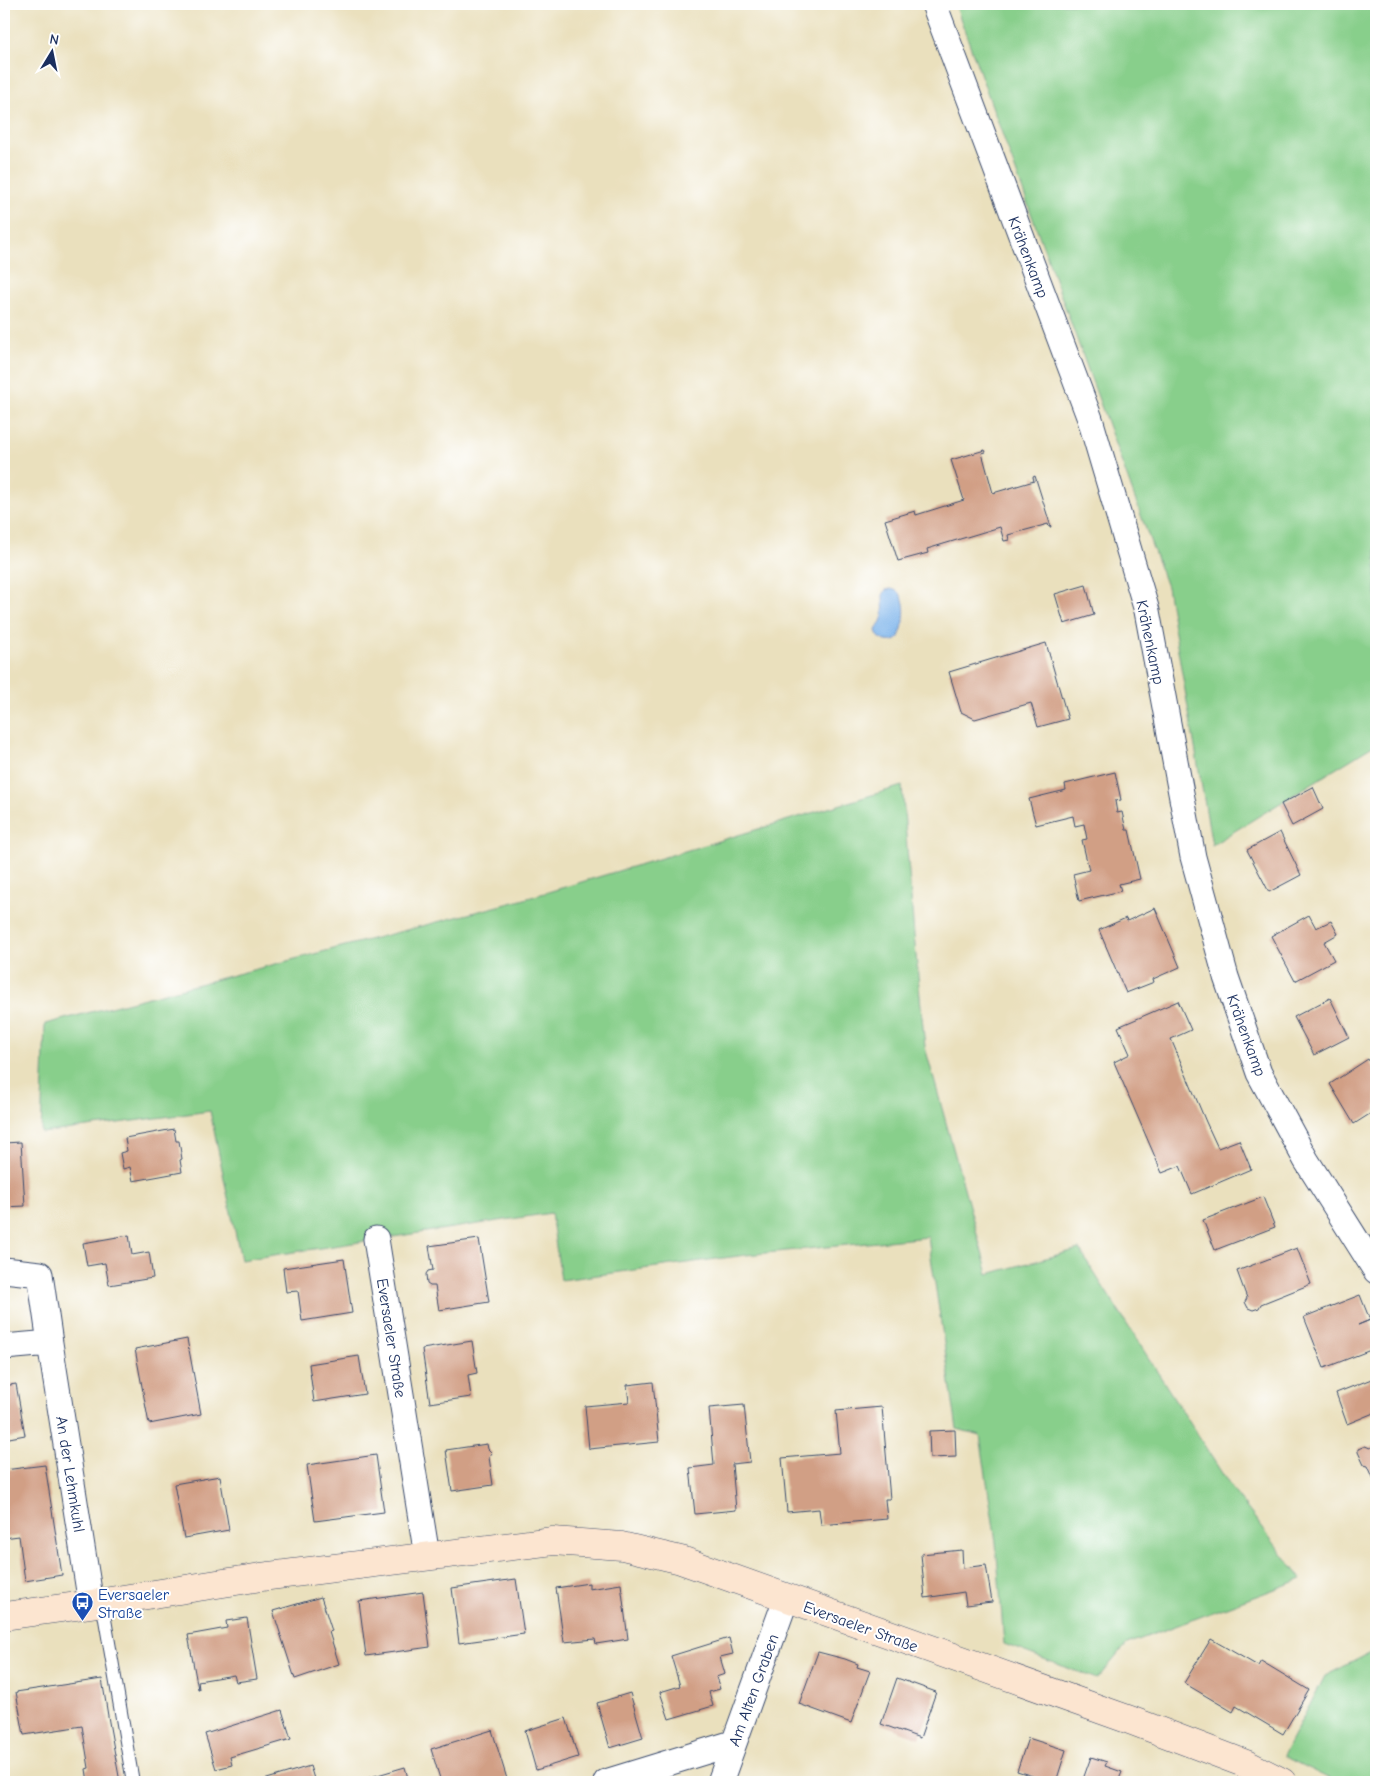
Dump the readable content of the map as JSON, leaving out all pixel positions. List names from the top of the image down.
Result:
{
  "streets": {
    "street": [
      "Krähenkamp",
      "Eversaeler Straße",
      "An der Lehmkuhl",
      "Am Alten Graben"
    ]
  },
  "crossings": [
    ["Eversaeler Straße", "An der Lehmkuhl"],
    ["Eversaeler Straße", "Am Alten Graben"]
  ],
  "places": {
    "bus stop": ["Eversaeler Straße"]
  },
  "north": "top"
}
